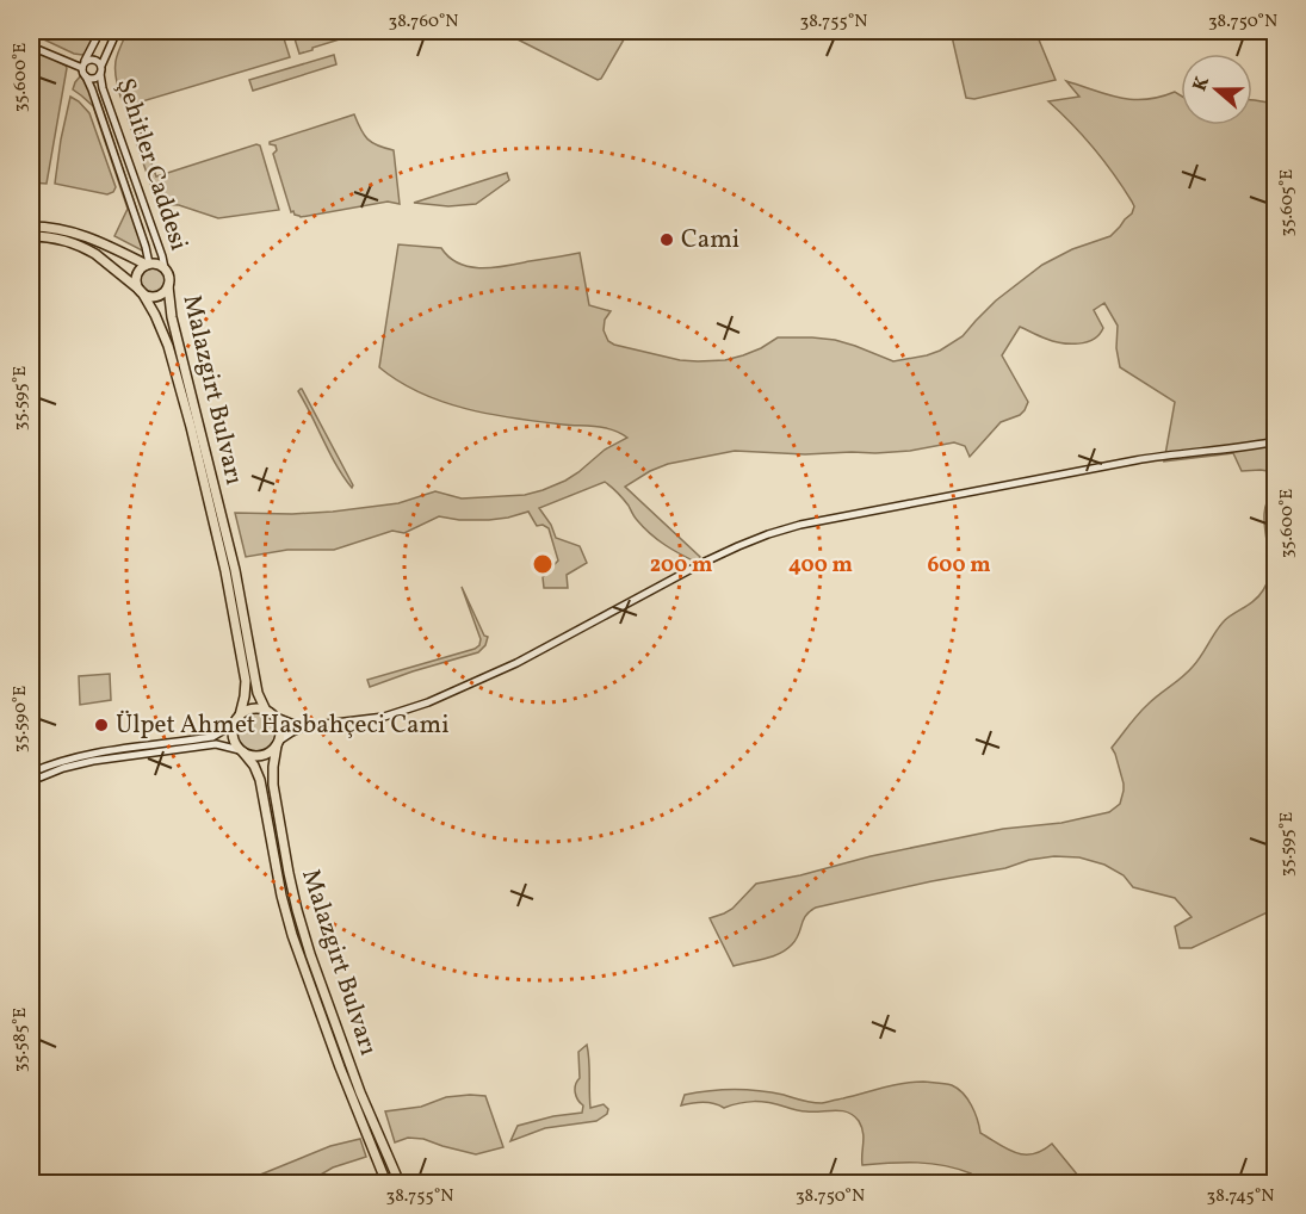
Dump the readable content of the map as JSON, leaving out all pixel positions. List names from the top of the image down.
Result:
{
  "streets": {
    "highway": ["Malazgirt Bulvarı"],
    "street": ["Şehitler Caddesi"]
  },
  "crossings": [
    ["Şehitler Caddesi", "Malazgirt Bulvarı"]
  ],
  "places": ["Cami", "Ülpet Ahmet Hasbahçeci Cami"],
  "north": "left",
  "coordinates": [
    "38.760°N",
    "38.755°N",
    "38.750°N",
    "35.600°E",
    "35.605°E",
    "35.595°E",
    "35.590°E",
    "35.585°E",
    "38.745°N"
  ],
  "rings": ["200 m", "400 m", "600 m"]
}
